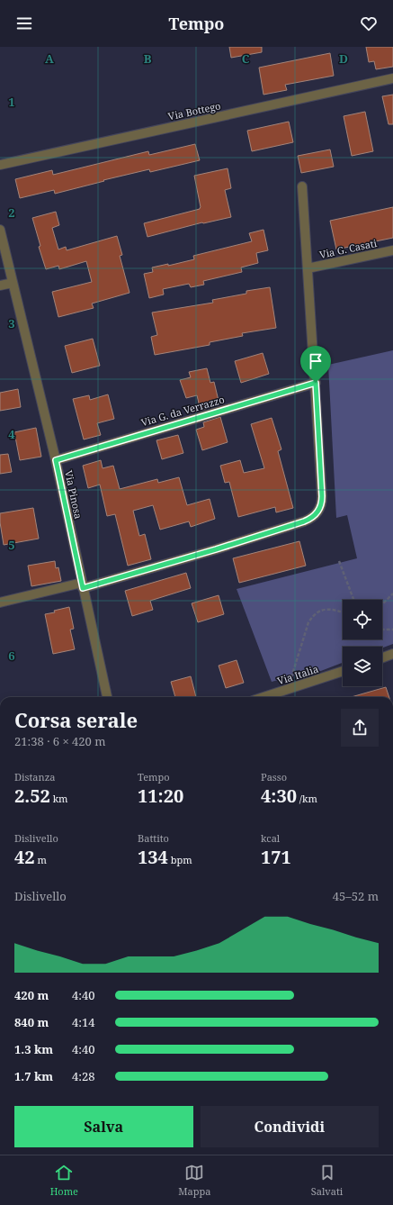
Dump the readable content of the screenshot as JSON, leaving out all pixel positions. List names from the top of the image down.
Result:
{
  "streets": {
    "street": [
      "Via Bottego",
      "Via G. Casati",
      "Via G. da Verrazzo",
      "Via Pinosa",
      "Via Italia"
    ]
  },
  "crossings": [
    ["Via G. da Verrazzo", "Via Pinosa"]
  ],
  "page": {
    "header": "Tempo",
    "heading": ["Corsa serale", "21:38 · 6 × 420 m"],
    "stats": [
      ["Distanza", "2.52 km"],
      ["Tempo", "11:20"],
      ["Passo", "4:30 /km"],
      ["Dislivello", "42 m"],
      ["Battito", "134 bpm"],
      ["kcal", "171"]
    ],
    "chart": ["Dislivello", "45–52 m"],
    "list": [
      {
        "name": "420 m",
        "note": "4:40"
      },
      {
        "name": "840 m",
        "note": "4:14"
      },
      {
        "name": "1.3 km",
        "note": "4:40"
      },
      {
        "name": "1.7 km",
        "note": "4:28"
      }
    ],
    "buttons": ["Salva", "Condividi"],
    "tabs": ["Home", "Mappa", "Salvati"]
  },
  "grid": {
    "columns": [
      "A",
      "B",
      "C",
      "D"
    ],
    "rows": [
      "1",
      "2",
      "3",
      "4",
      "5",
      "6"
    ]
  }
}
